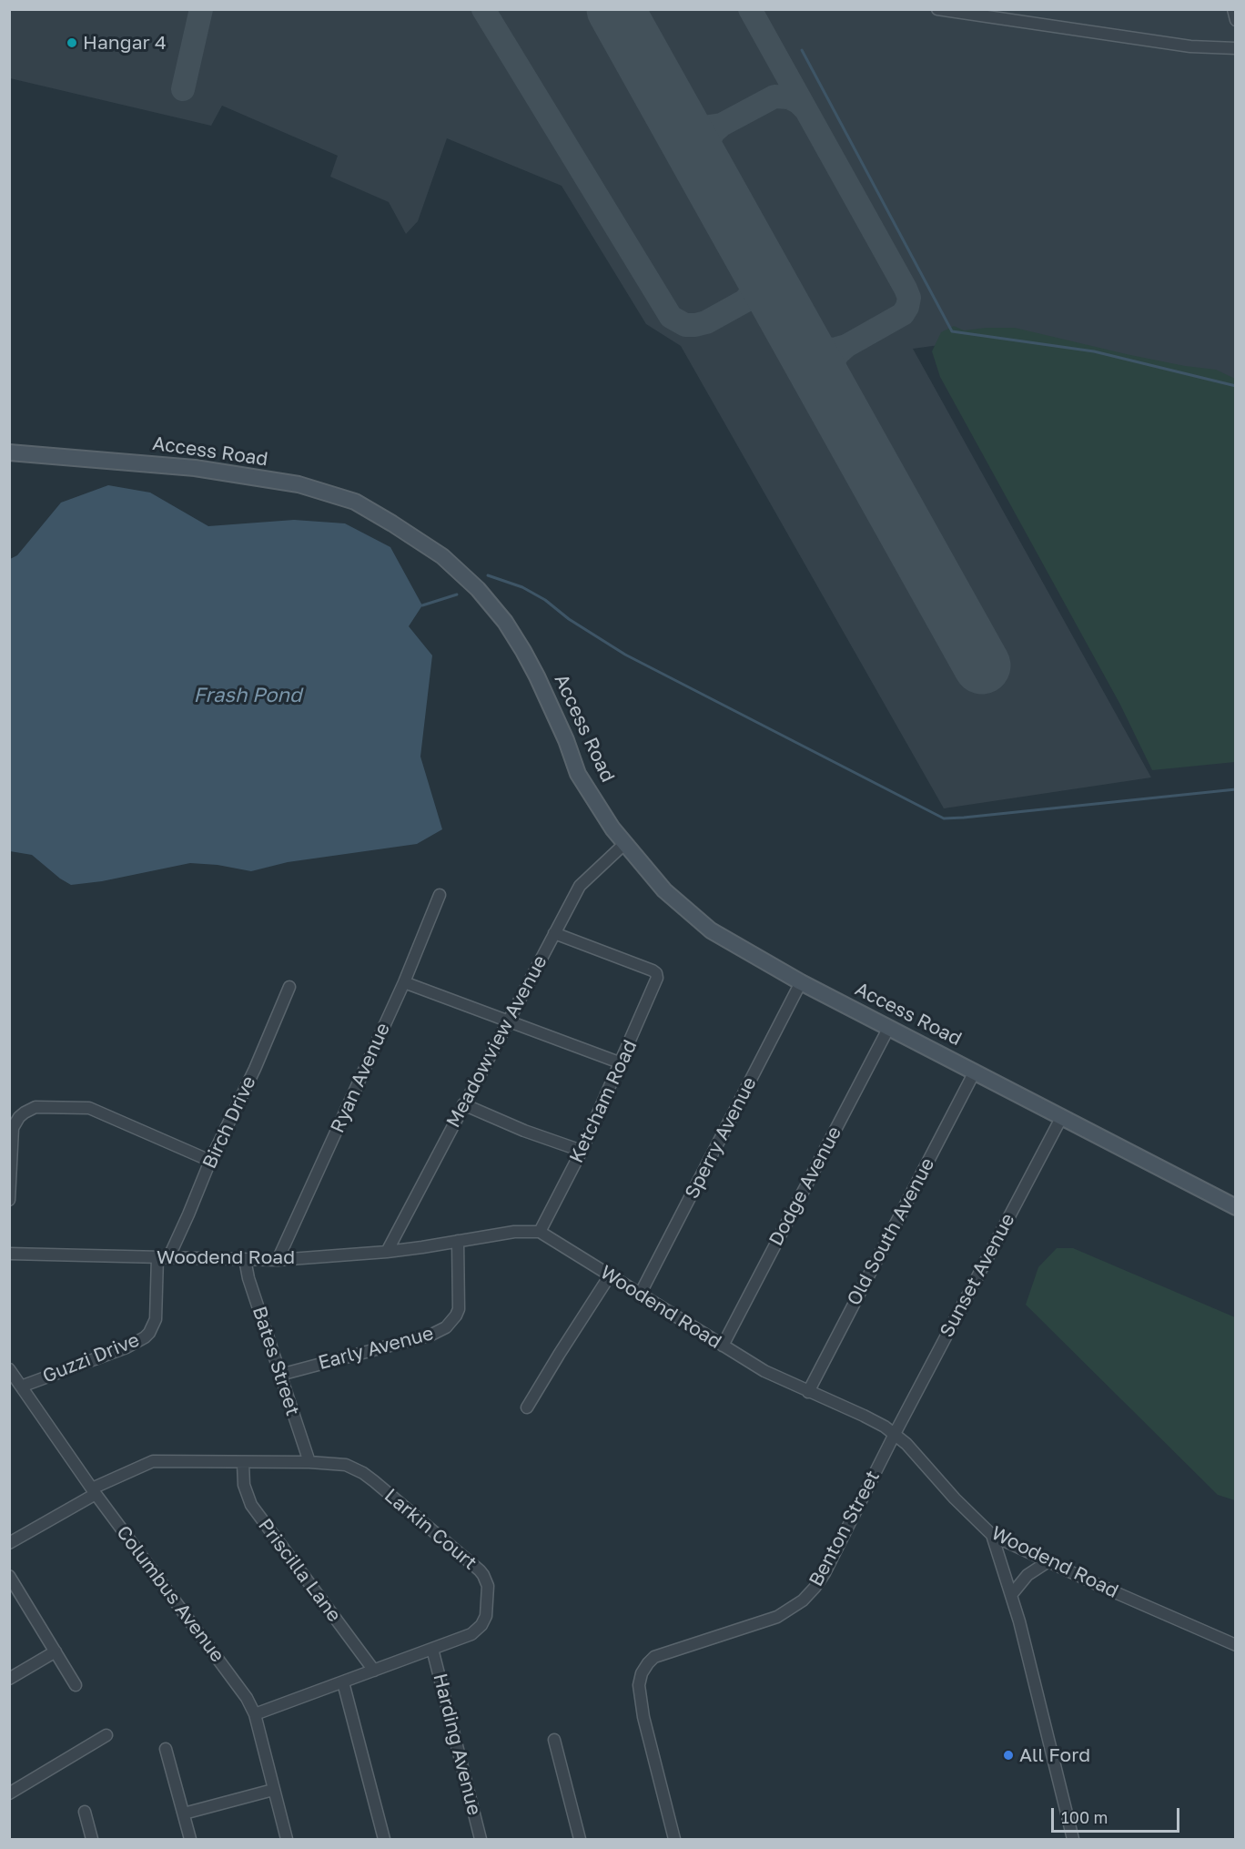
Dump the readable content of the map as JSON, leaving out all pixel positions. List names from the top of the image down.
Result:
{
  "streets": {
    "main road": ["Access Road"],
    "street": [
      "Meadowview Avenue",
      "Ryan Avenue",
      "Ketcham Road",
      "Birch Drive",
      "Sperry Avenue",
      "Dodge Avenue",
      "Old South Avenue",
      "Woodend Road",
      "Sunset Avenue",
      "Early Avenue",
      "Guzzi Drive",
      "Bates Street",
      "Benton Street",
      "Larkin Court",
      "Priscilla Lane",
      "Columbus Avenue",
      "Harding Avenue"
    ]
  },
  "crossings": [
    ["Access Road", "Meadowview Avenue"],
    ["Access Road", "Sperry Avenue"],
    ["Access Road", "Dodge Avenue"],
    ["Access Road", "Old South Avenue"],
    ["Access Road", "Sunset Avenue"],
    ["Meadowview Avenue", "Ketcham Road"],
    ["Meadowview Avenue", "Woodend Road"],
    ["Ryan Avenue", "Woodend Road"],
    ["Ketcham Road", "Woodend Road"],
    ["Birch Drive", "Woodend Road"],
    ["Birch Drive", "Guzzi Drive"],
    ["Sperry Avenue", "Woodend Road"],
    ["Dodge Avenue", "Woodend Road"],
    ["Old South Avenue", "Woodend Road"],
    ["Woodend Road", "Sunset Avenue"],
    ["Woodend Road", "Early Avenue"],
    ["Woodend Road", "Guzzi Drive"],
    ["Woodend Road", "Bates Street"],
    ["Woodend Road", "Benton Street"],
    ["Sunset Avenue", "Benton Street"],
    ["Early Avenue", "Bates Street"],
    ["Guzzi Drive", "Columbus Avenue"],
    ["Bates Street", "Larkin Court"],
    ["Larkin Court", "Priscilla Lane"],
    ["Larkin Court", "Columbus Avenue"],
    ["Larkin Court", "Harding Avenue"]
  ],
  "water": ["Frash Pond"],
  "places": ["Hangar 4", "All Ford"],
  "scale_bar": "100 m"
}
